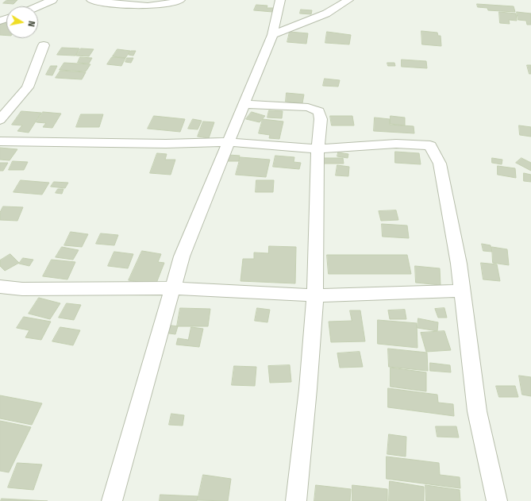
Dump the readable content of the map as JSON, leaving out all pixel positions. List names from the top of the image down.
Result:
{
  "north": "right"
}
